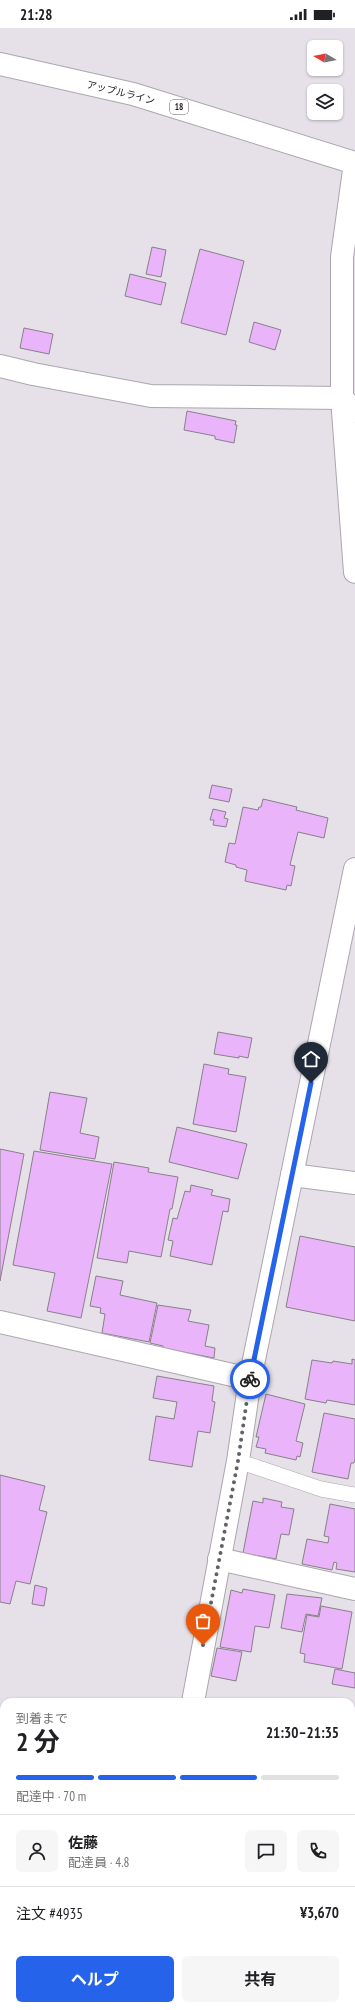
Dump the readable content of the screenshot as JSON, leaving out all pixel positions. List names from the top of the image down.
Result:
{
  "streets": {
    "main road": ["アップルライン", "18"]
  },
  "north": "left",
  "page": {
    "status": "21:28",
    "heading": ["2 分", "到着まで", "21:30–21:35"],
    "panel": [
      "佐藤",
      "配達員 · 4.8",
      "注文 #4935",
      "¥3,670"
    ],
    "bar": "配達中 · 70 m",
    "buttons": ["ヘルプ", "共有"]
  }
}
